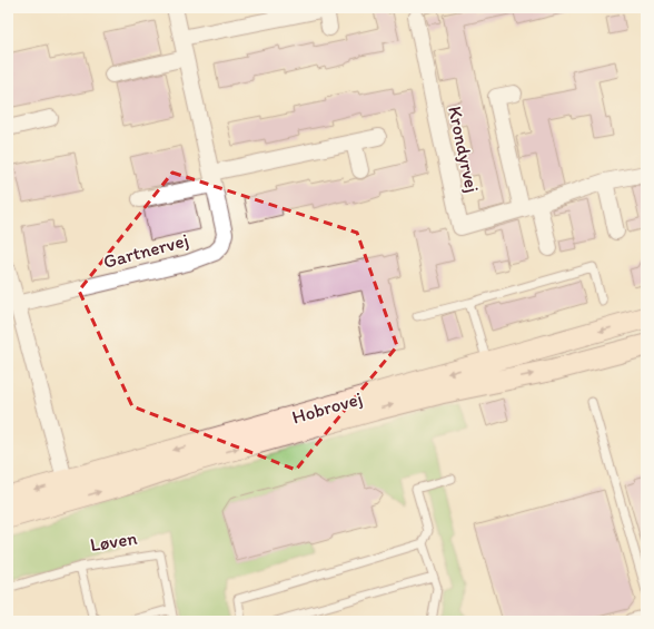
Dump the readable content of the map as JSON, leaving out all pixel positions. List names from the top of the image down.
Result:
{
  "streets": {
    "main road": ["Hobrovej"],
    "street": ["Krondyrvej", "Gartnervej"],
    "lane": ["Løven"]
  }
}
